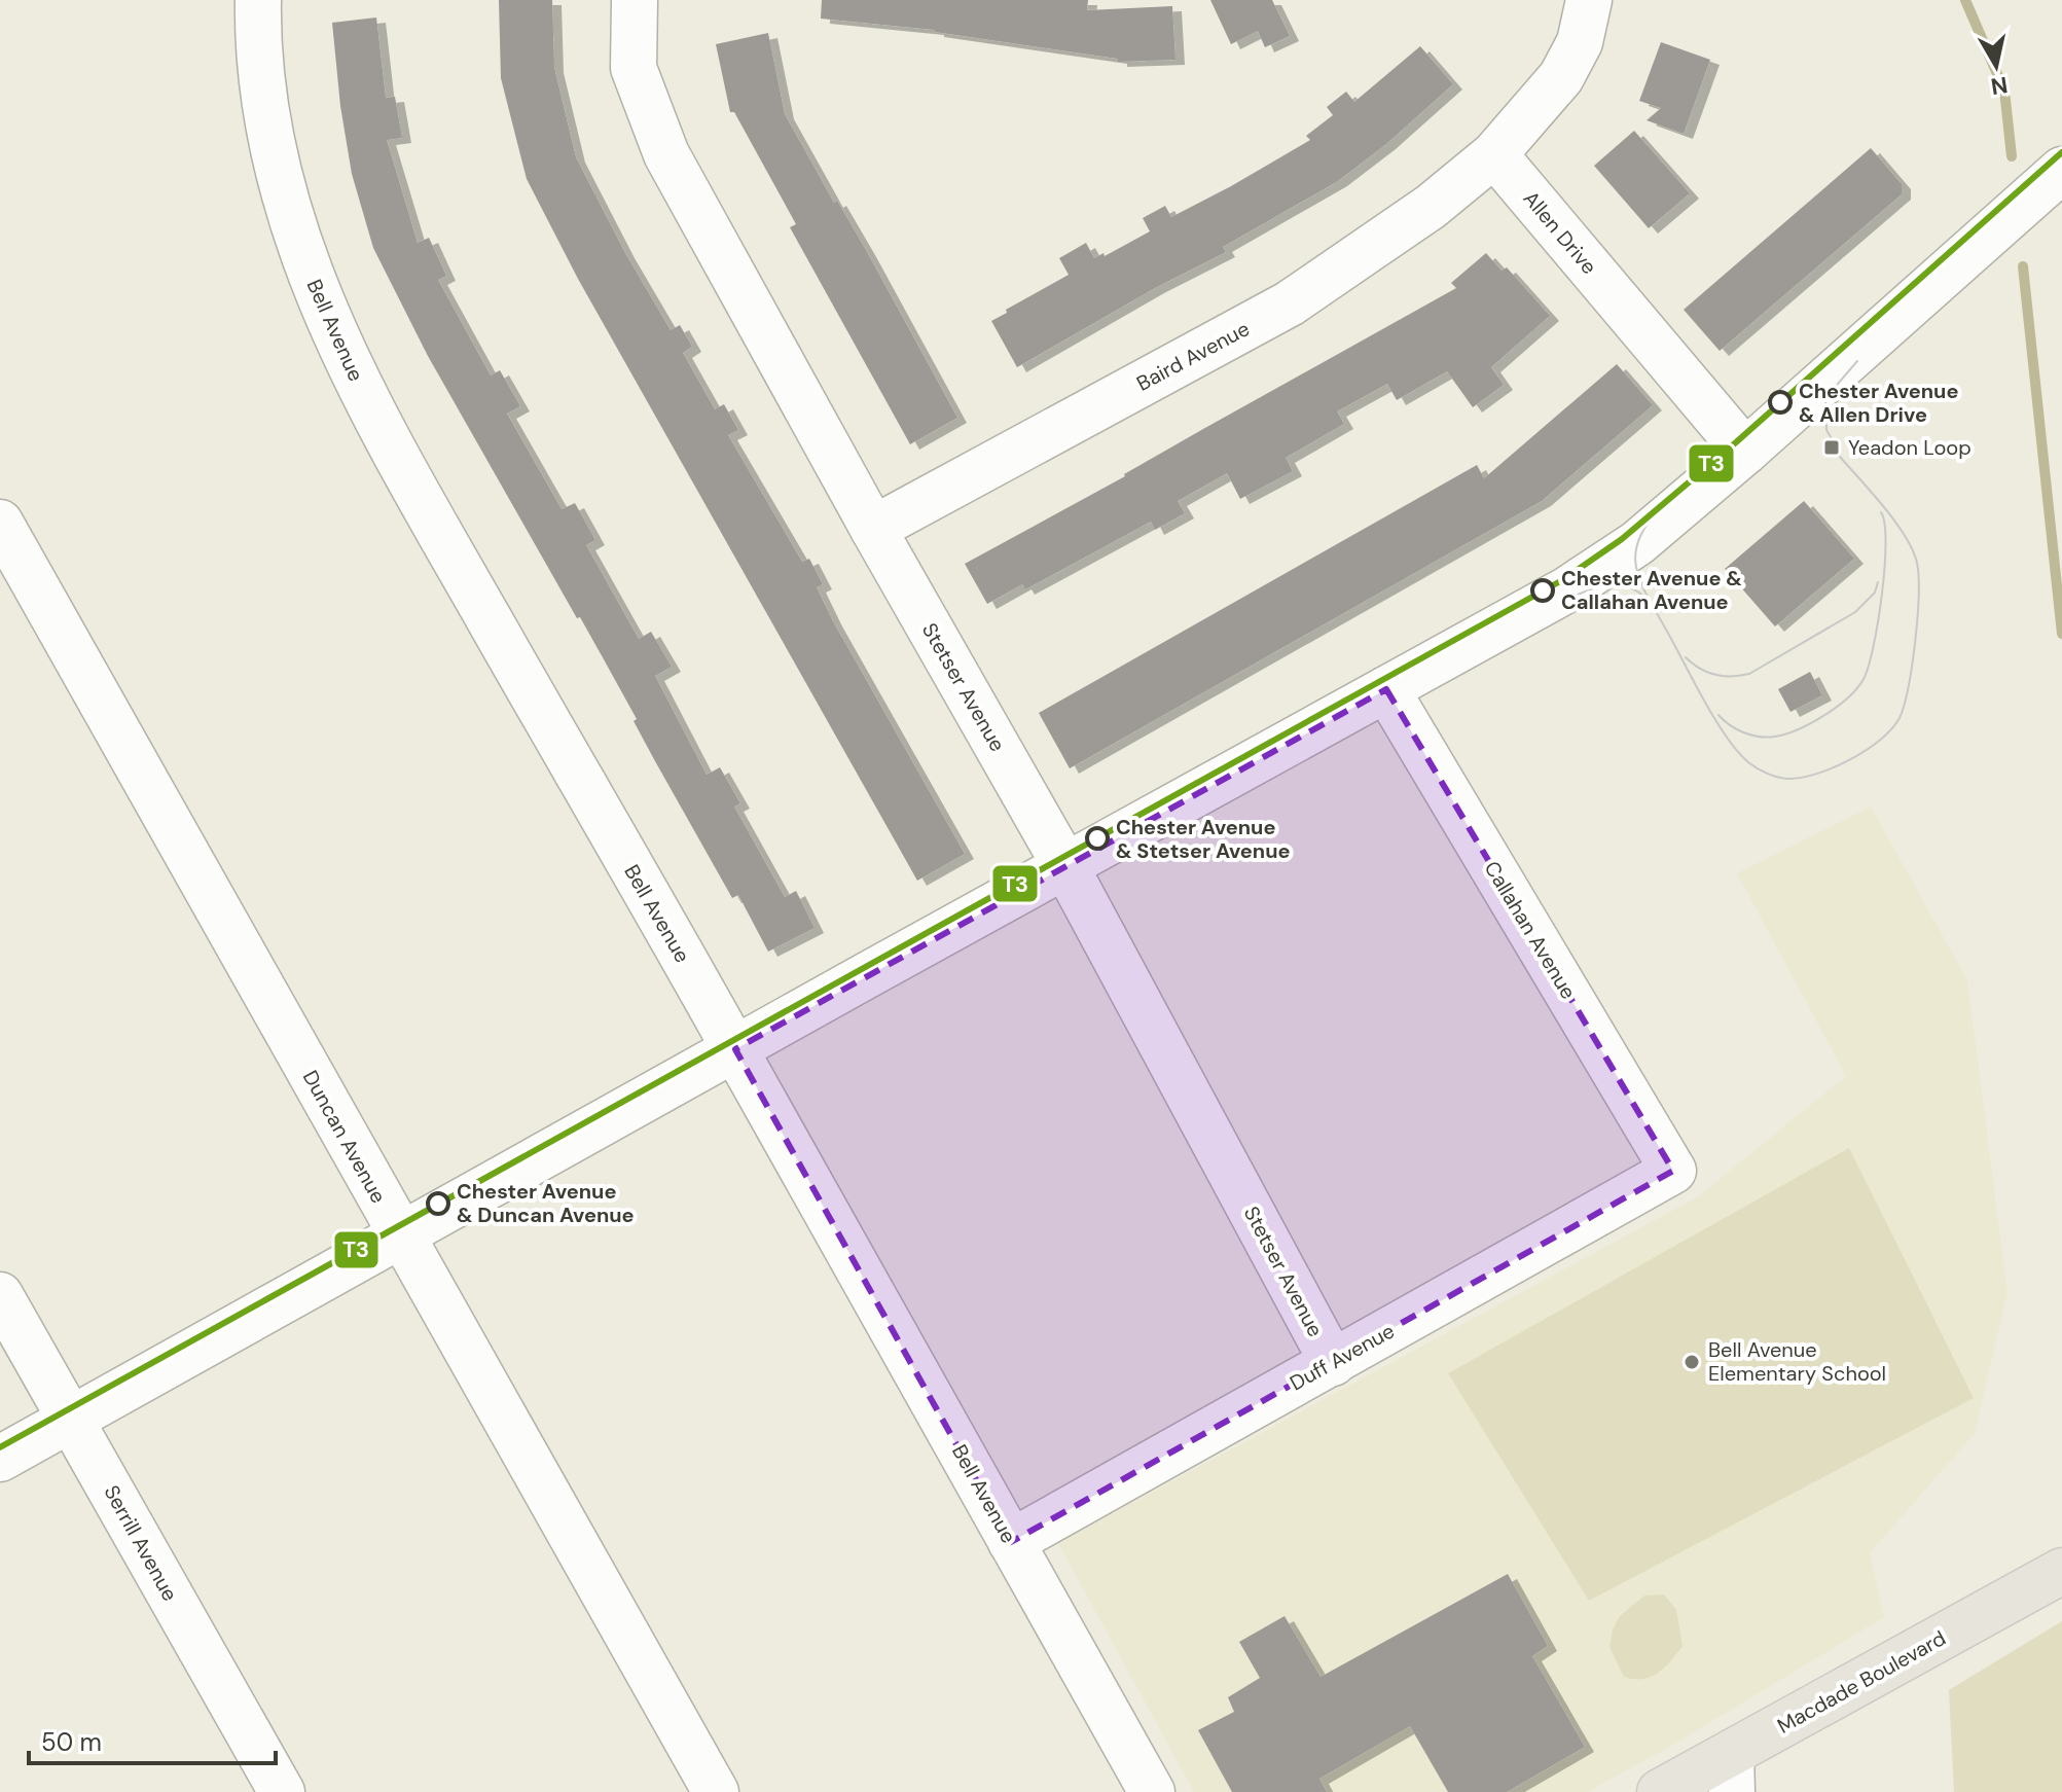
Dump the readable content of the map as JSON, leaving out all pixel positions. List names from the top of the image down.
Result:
{
  "streets": {
    "main road": ["Macdade Boulevard"],
    "street": [
      "Allen Drive",
      "Bell Avenue",
      "Baird Avenue",
      "Stetser Avenue",
      "Callahan Avenue",
      "Duncan Avenue",
      "Duff Avenue",
      "Serrill Avenue"
    ]
  },
  "crossings": [
    ["Allen Drive", "Baird Avenue"],
    ["Bell Avenue", "Duff Avenue"],
    ["Baird Avenue", "Stetser Avenue"],
    ["Stetser Avenue", "Duff Avenue"],
    ["Callahan Avenue", "Duff Avenue"]
  ],
  "places": {
    "other": [
      "Chester Avenue & Allen Drive",
      "Chester Avenue & Callahan Avenue",
      "Chester Avenue & Stetser Avenue",
      "Chester Avenue & Duncan Avenue",
      "Bell Avenue Elementary School"
    ],
    "transit": ["Yeadon Loop"]
  },
  "lines": ["transit line T3"],
  "scale_bar": "50 m",
  "north": "bottom"
}
